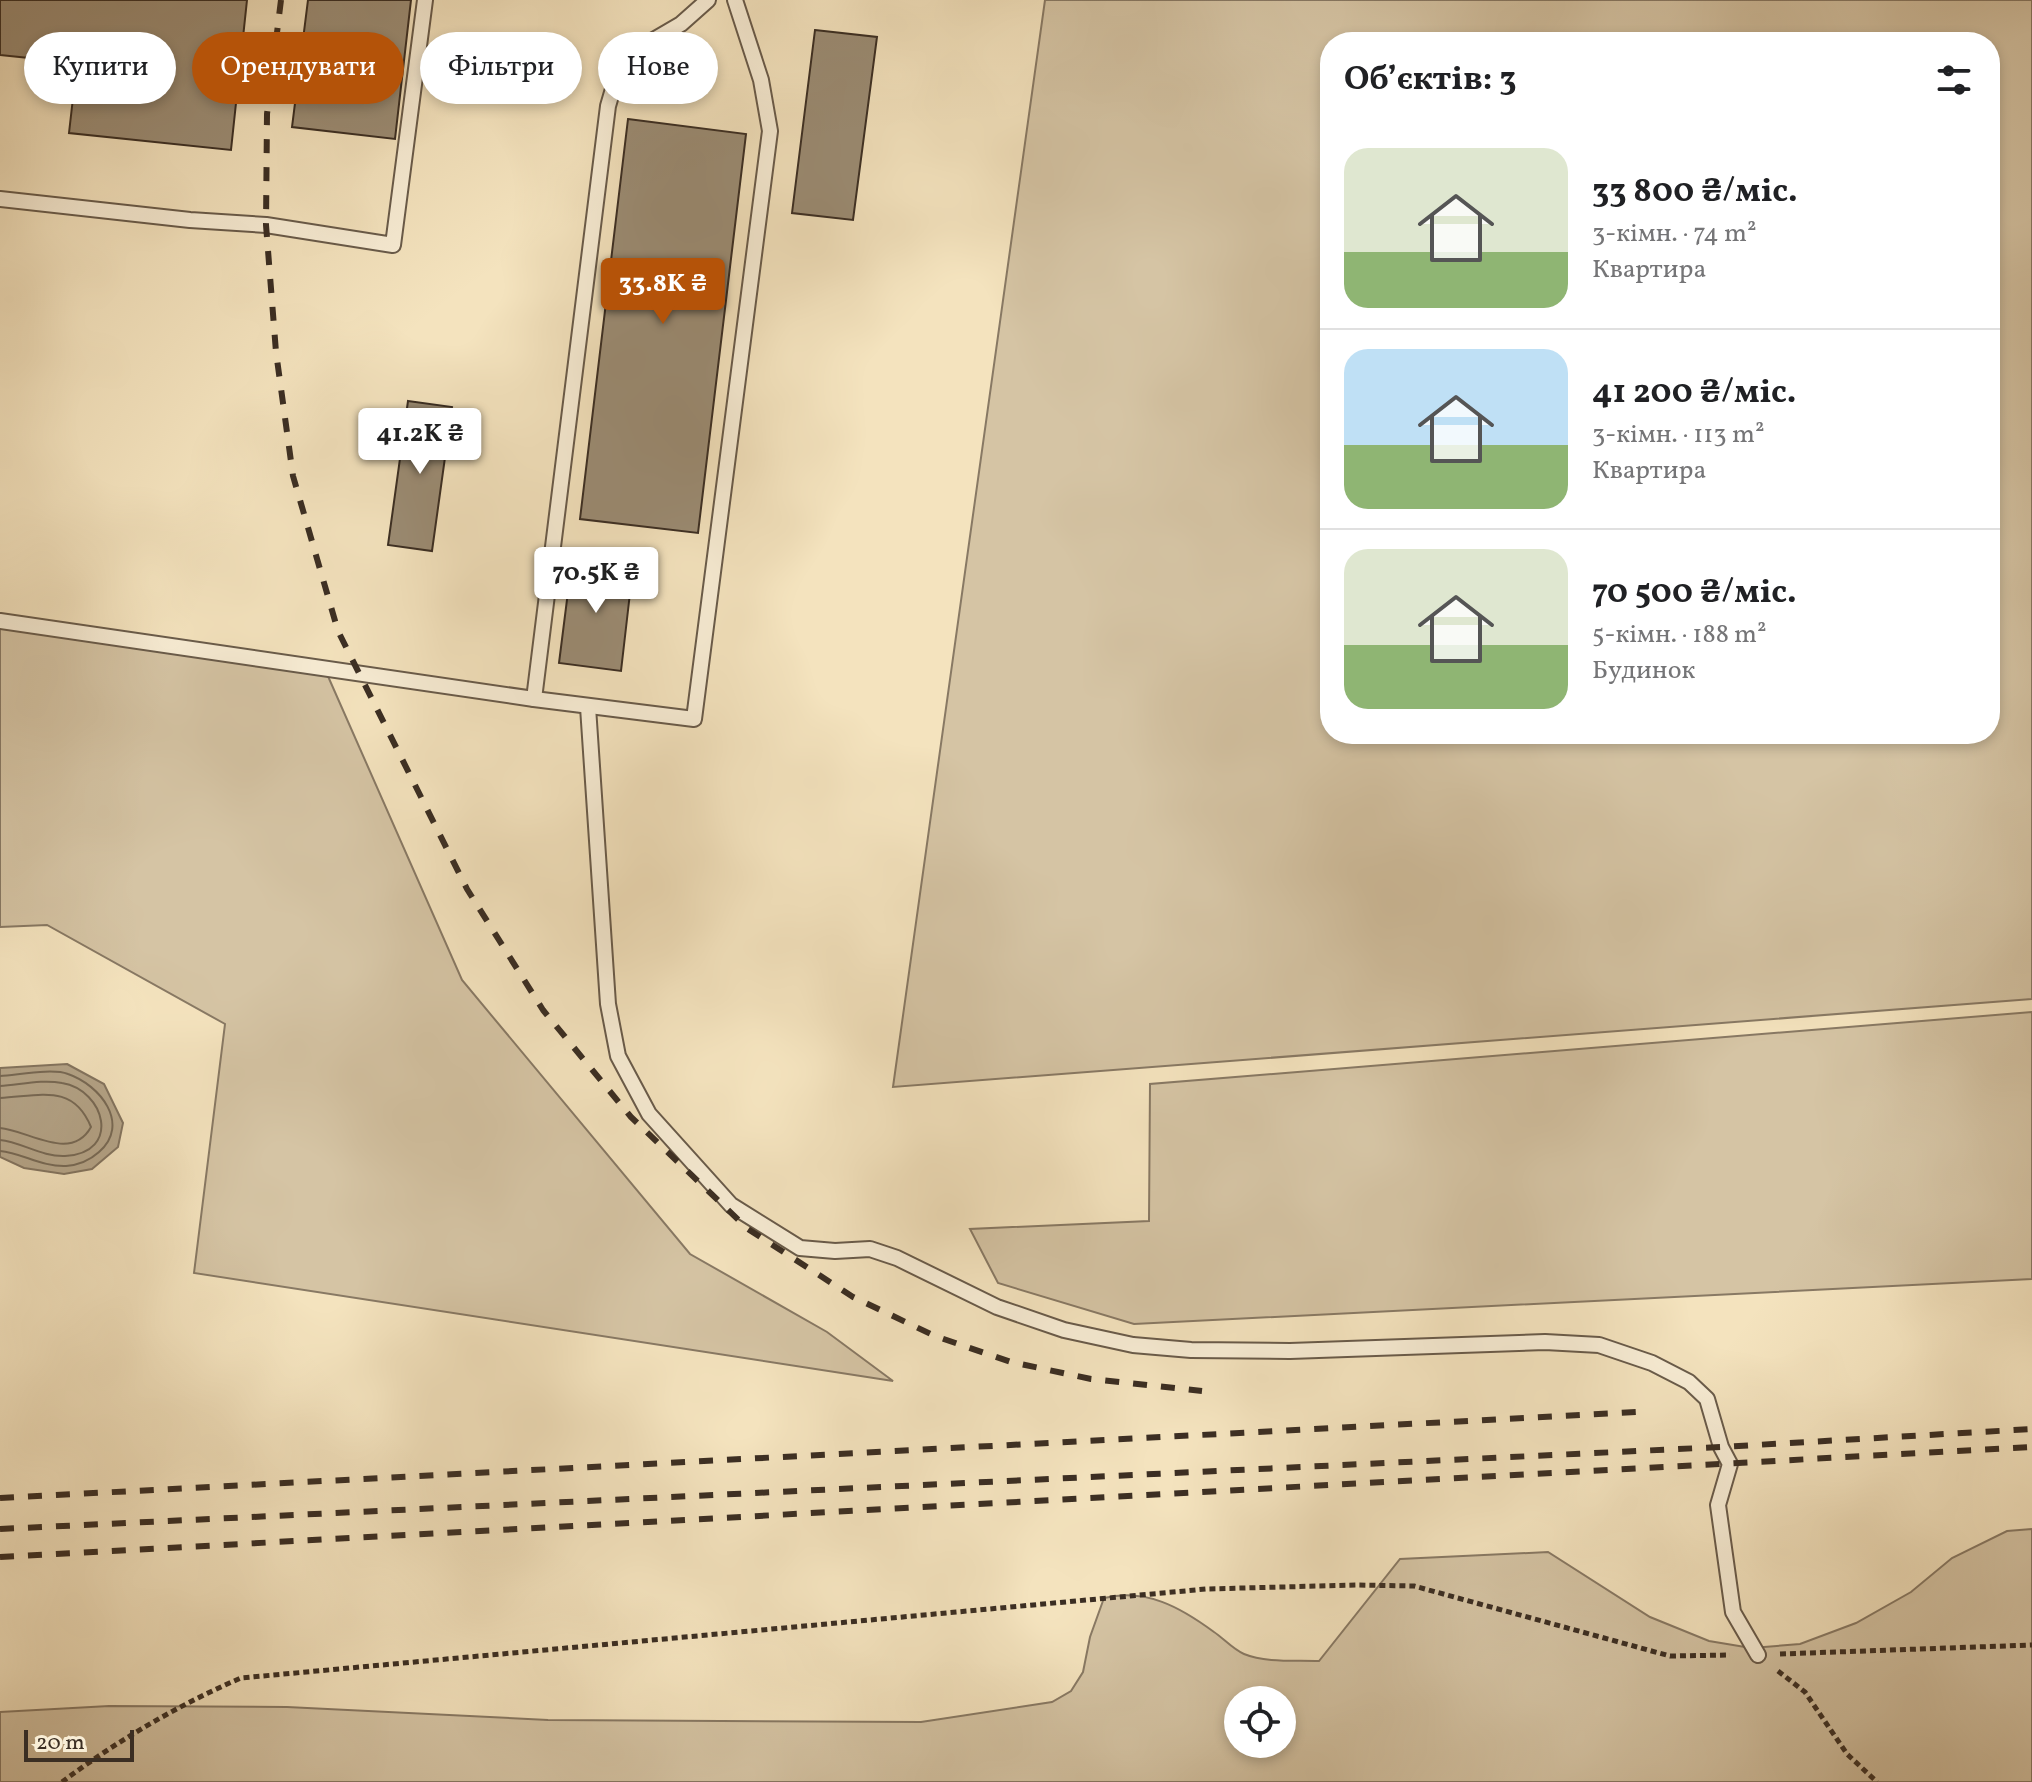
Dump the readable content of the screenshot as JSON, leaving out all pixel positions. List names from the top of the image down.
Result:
{
  "scale_bar": "20 m",
  "page": {
    "chip": [
      "Купити",
      "Орендувати",
      "Фільтри",
      "Нове"
    ],
    "heading": "Об’єктів: 3",
    "list": [
      {
        "name": "33 800 ₴/міс.",
        "note": "3-кімн. · 74 m² · Квартира"
      },
      {
        "name": "41 200 ₴/міс.",
        "note": "3-кімн. · 113 m² · Квартира"
      },
      {
        "name": "70 500 ₴/міс.",
        "note": "5-кімн. · 188 m² · Будинок"
      }
    ],
    "price": ["33.8K ₴", "41.2K ₴", "70.5K ₴"],
    "scale": "20 m"
  }
}
